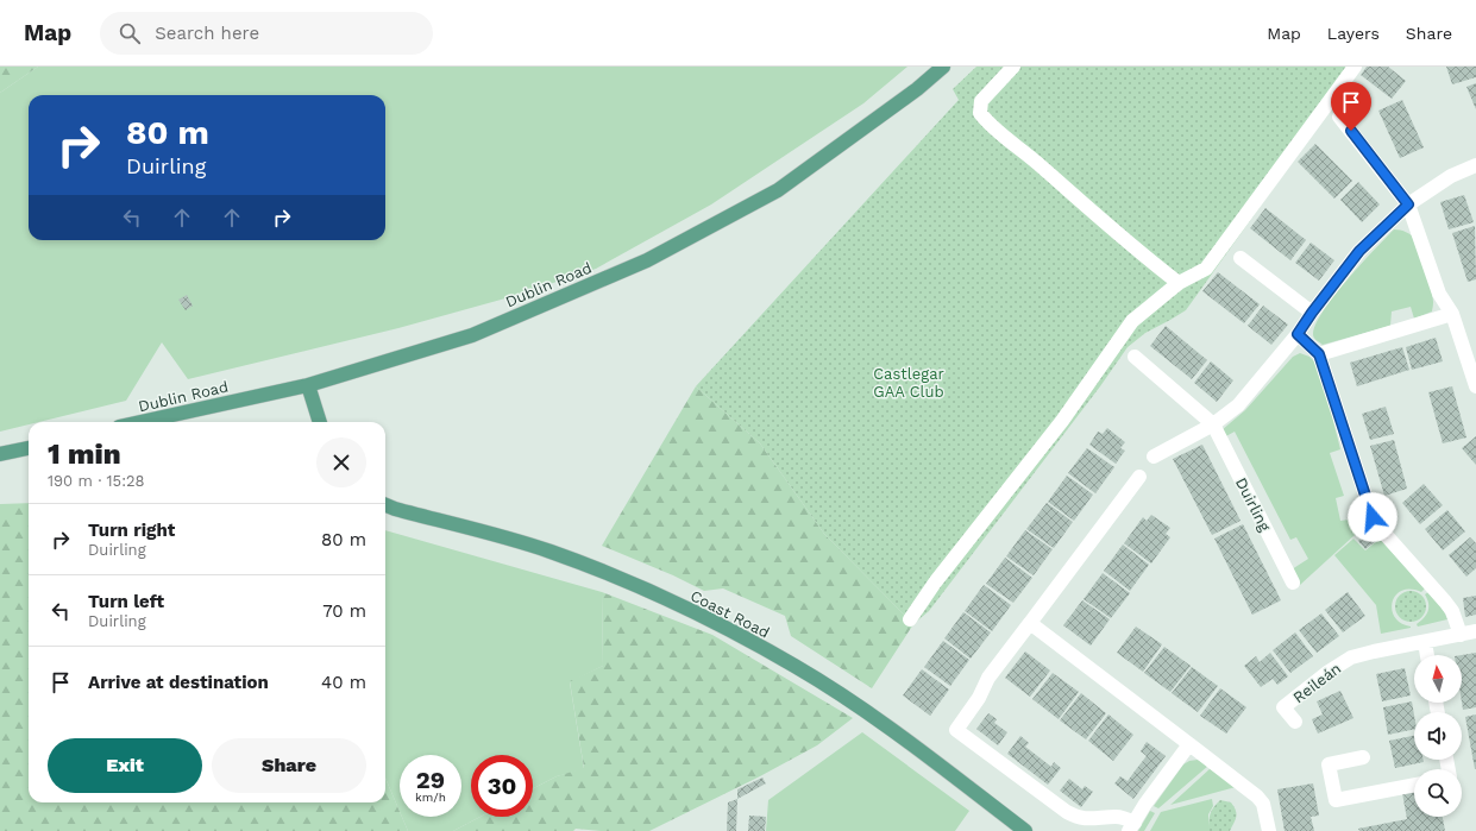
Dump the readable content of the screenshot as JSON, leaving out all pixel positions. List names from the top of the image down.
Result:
{
  "streets": {
    "main road": ["Dublin Road", "Coast Road"],
    "street": ["Duirling", "Reileán"]
  },
  "parks": ["Castlegar GAA Club"],
  "north": "top",
  "page": {
    "header": "Map",
    "search": "Search here",
    "nav": ["Map", "Layers", "Share"],
    "turn": ["80 m", "Duirling"],
    "heading": ["1 min", "190 m · 15:28"],
    "list": [
      {
        "name": "Turn right",
        "note": "Duirling",
        "value": "80 m"
      },
      {
        "name": "Turn left",
        "note": "Duirling",
        "value": "70 m"
      },
      {
        "name": "Arrive at destination",
        "value": "40 m"
      }
    ],
    "buttons": ["Exit", "Share"],
    "speed": "29 km/h",
    "limit": "30"
  }
}
